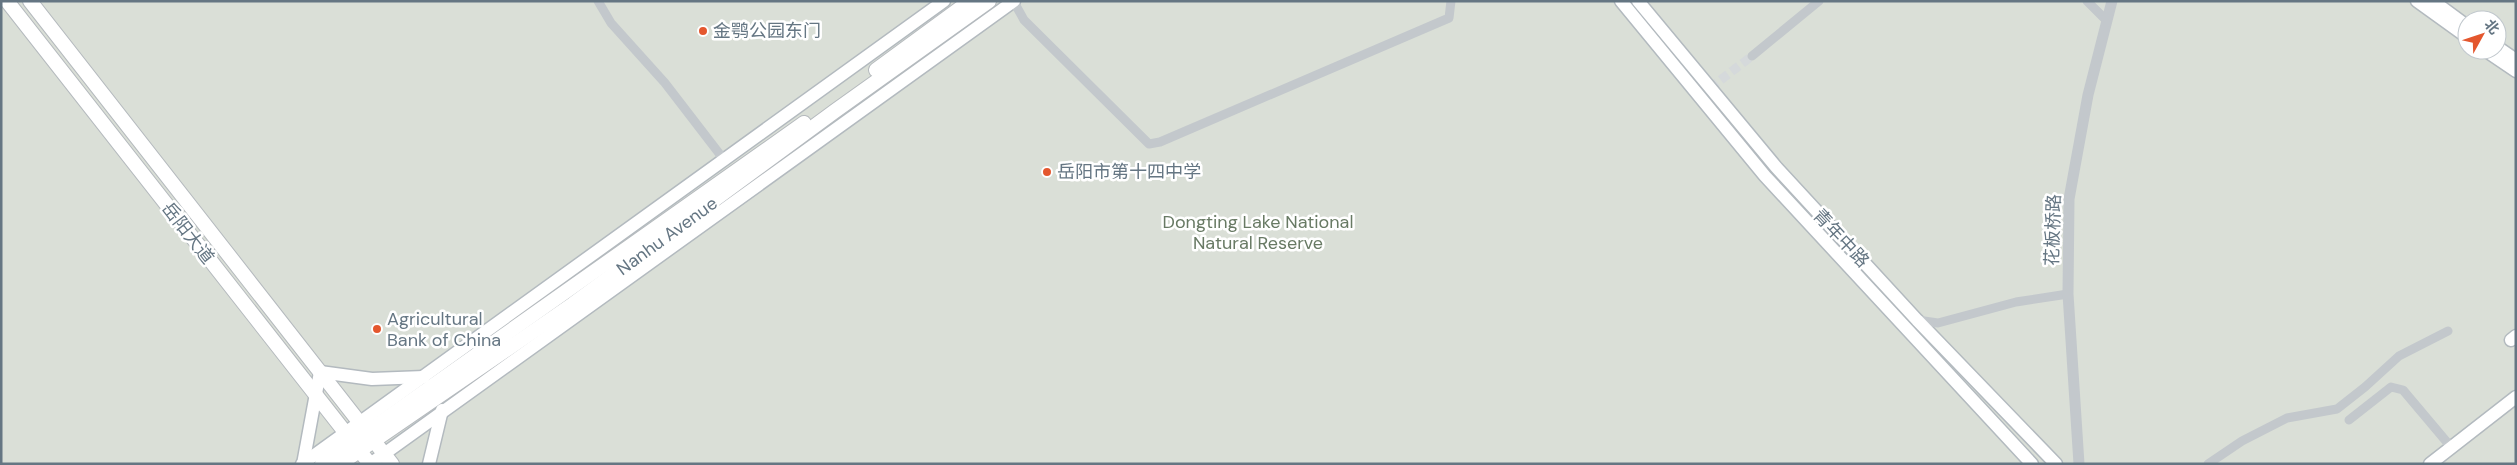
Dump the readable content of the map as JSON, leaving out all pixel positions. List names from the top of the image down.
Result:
{
  "streets": {
    "main road": ["岳阳大道", "Nanhu Avenue", "青年中路"],
    "street": ["花板桥路"]
  },
  "crossings": [
    ["岳阳大道", "Nanhu Avenue"]
  ],
  "parks": ["Dongting Lake National Natural Reserve"],
  "places": ["金鹗公园东门", "岳阳市第十四中学", "Agricultural Bank of China"],
  "north": "top right"
}
